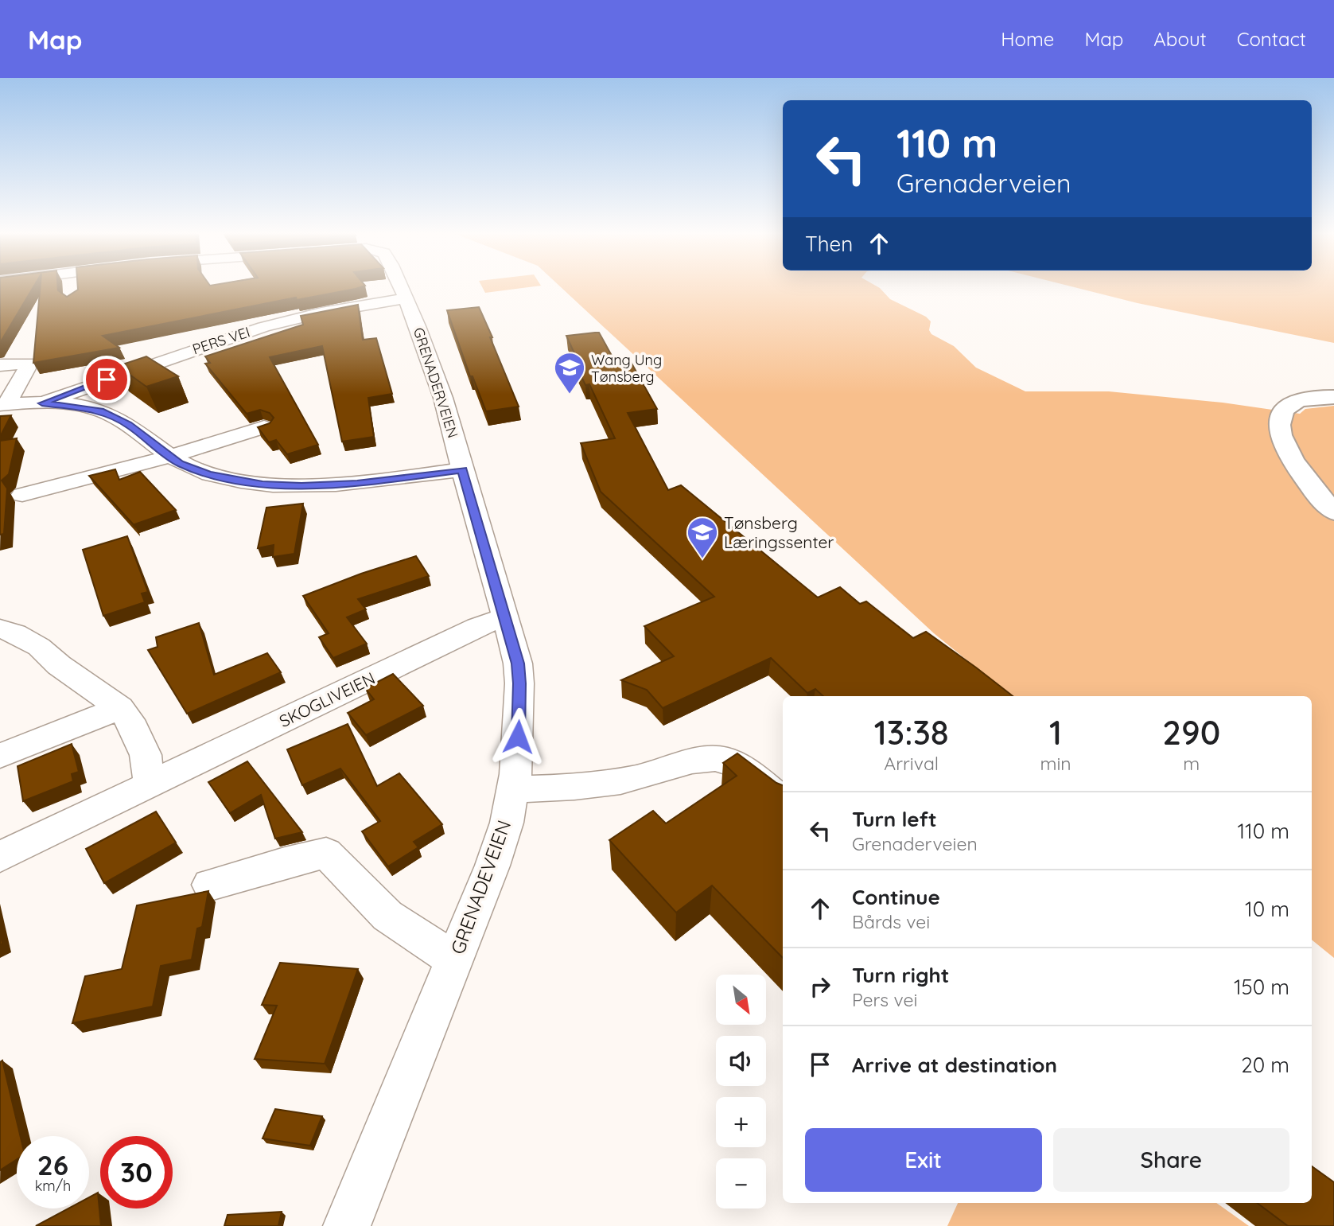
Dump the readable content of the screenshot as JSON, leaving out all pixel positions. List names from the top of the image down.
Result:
{
  "streets": {
    "street": [
      "PERS VEI",
      "GRENADERVEIEN",
      "SKOGLIVEIEN",
      "GRENADEVEIEN"
    ]
  },
  "crossings": [
    ["PERS VEI", "GRENADERVEIEN"],
    ["GRENADERVEIEN", "GRENADEVEIEN"],
    ["SKOGLIVEIEN", "GRENADEVEIEN"]
  ],
  "places": {
    "school or university": ["Wang Ung Tønsberg", "Tønsberg Læringssenter"]
  },
  "north": "bottom right",
  "page": {
    "header": "Map",
    "nav": [
      "Home",
      "Map",
      "About",
      "Contact"
    ],
    "turn": ["110 m", "Grenaderveien"],
    "then": "Then",
    "eta": [
      "13:38",
      "Arrival",
      "1",
      "min",
      "290",
      "m"
    ],
    "list": [
      {
        "name": "Turn left",
        "note": "Grenaderveien",
        "value": "110 m"
      },
      {
        "name": "Continue",
        "note": "Bårds vei",
        "value": "10 m"
      },
      {
        "name": "Turn right",
        "note": "Pers vei",
        "value": "150 m"
      },
      {
        "name": "Arrive at destination",
        "value": "20 m"
      }
    ],
    "map_buttons": ["+", "−"],
    "buttons": ["Exit", "Share"],
    "speed": "26 km/h",
    "limit": "30"
  }
}
